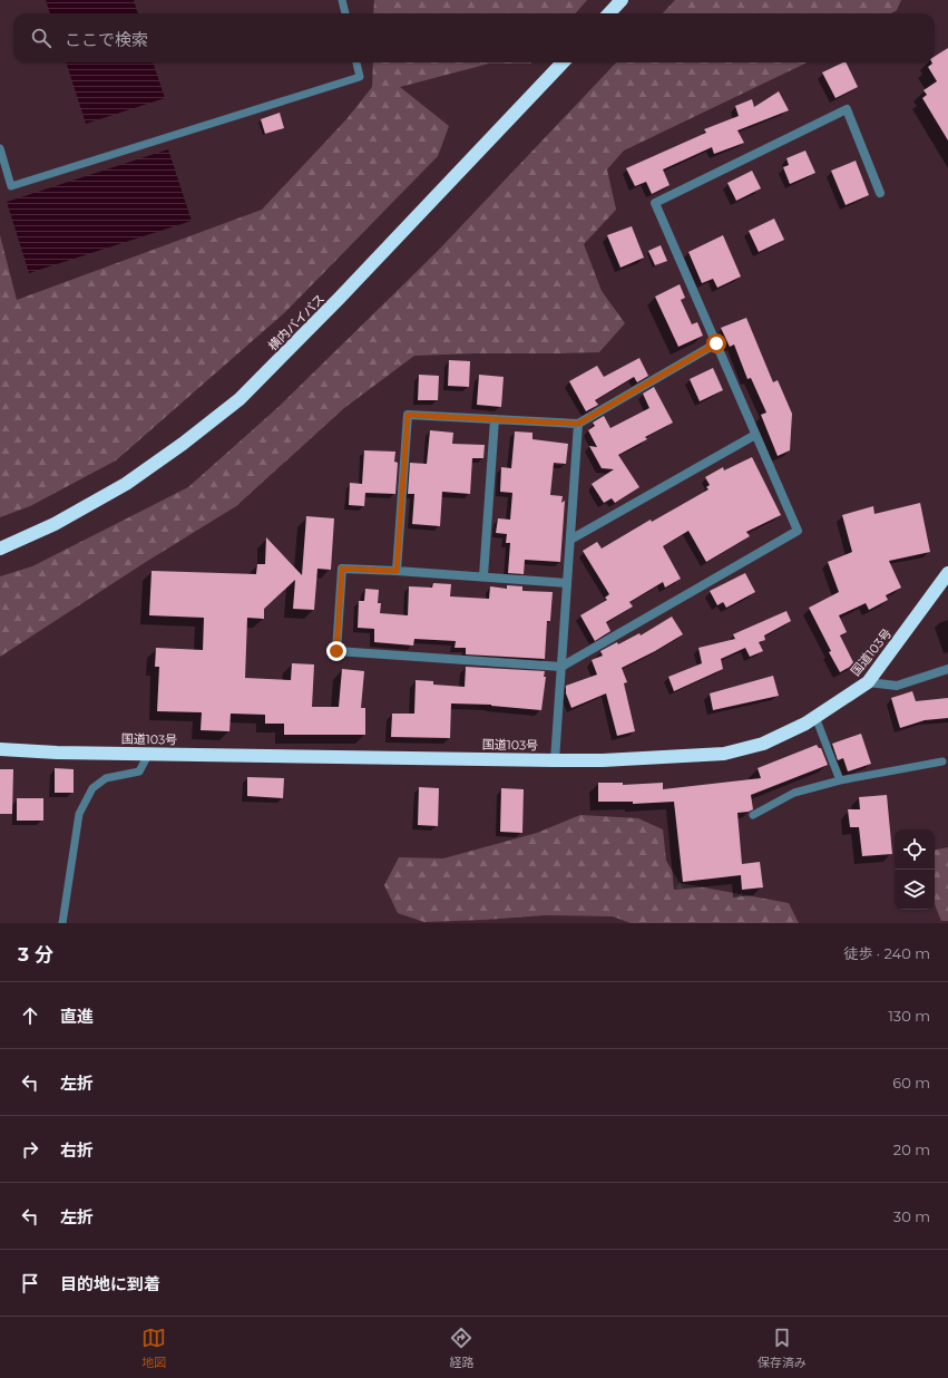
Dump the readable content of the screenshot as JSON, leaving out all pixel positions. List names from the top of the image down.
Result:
{
  "streets": {
    "highway": ["横内バイパス", "国道103号"]
  },
  "page": {
    "search": "ここで検索",
    "heading": ["3 分", "徒歩 · 240 m"],
    "list": [
      ["直進", "130 m"],
      ["左折", "60 m"],
      ["右折", "20 m"],
      ["左折", "30 m"],
      "目的地に到着"
    ],
    "nav": ["地図", "経路", "保存済み"]
  }
}
